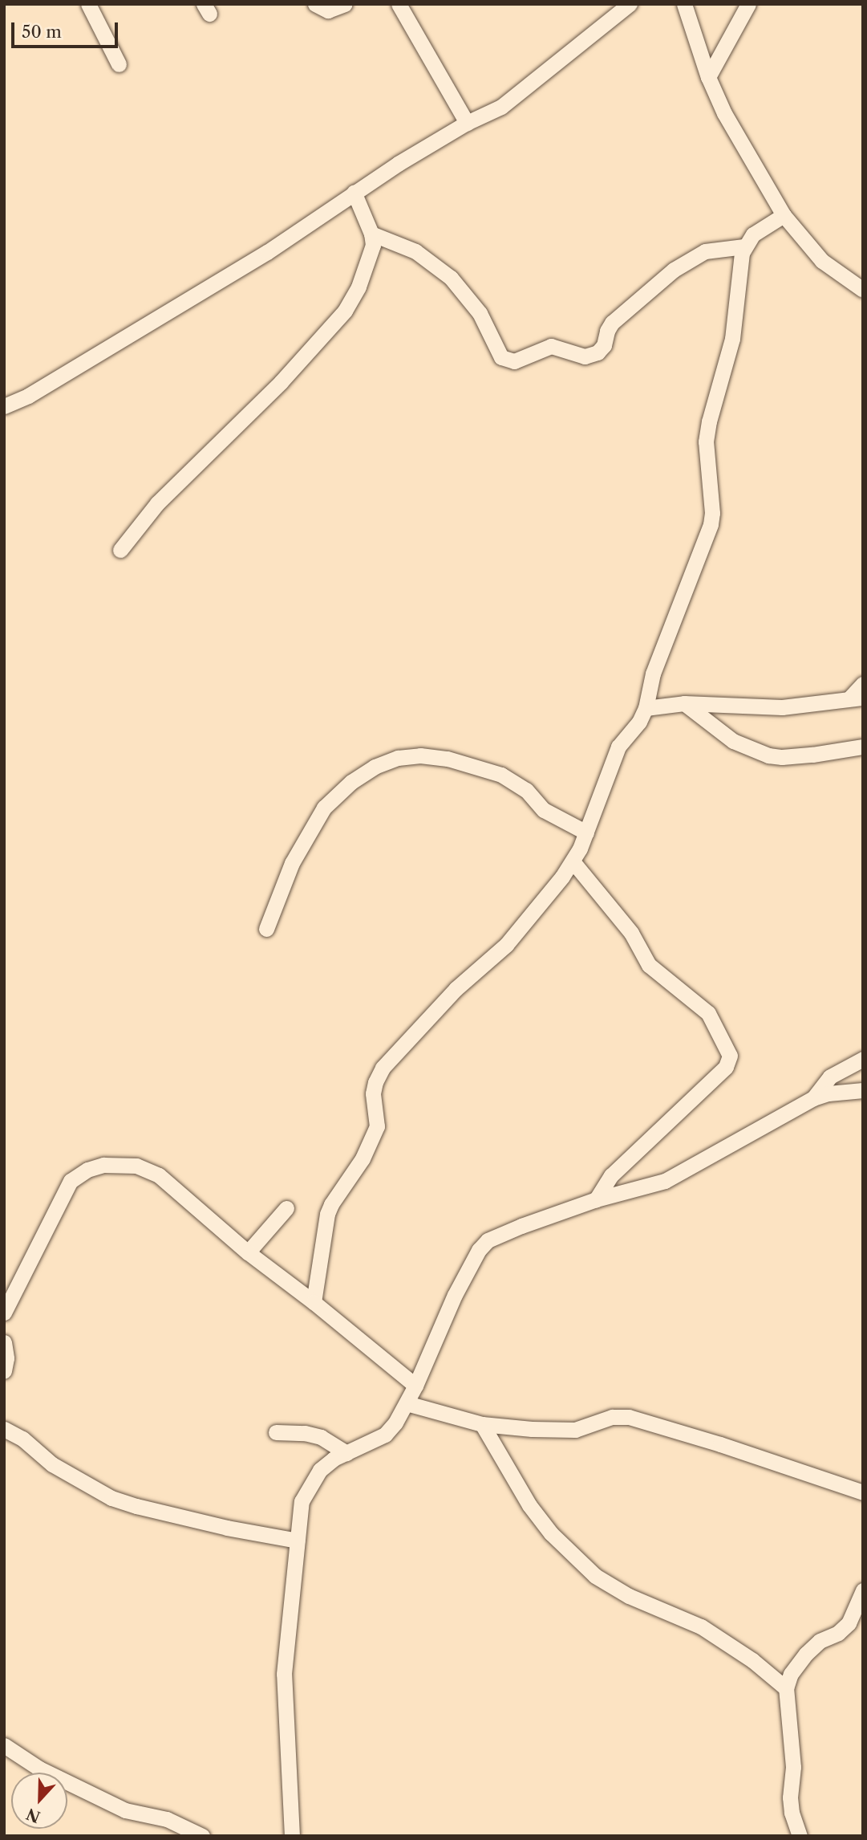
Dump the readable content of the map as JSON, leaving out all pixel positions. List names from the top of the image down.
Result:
{
  "scale_bar": "50 m",
  "north": "bottom"
}
